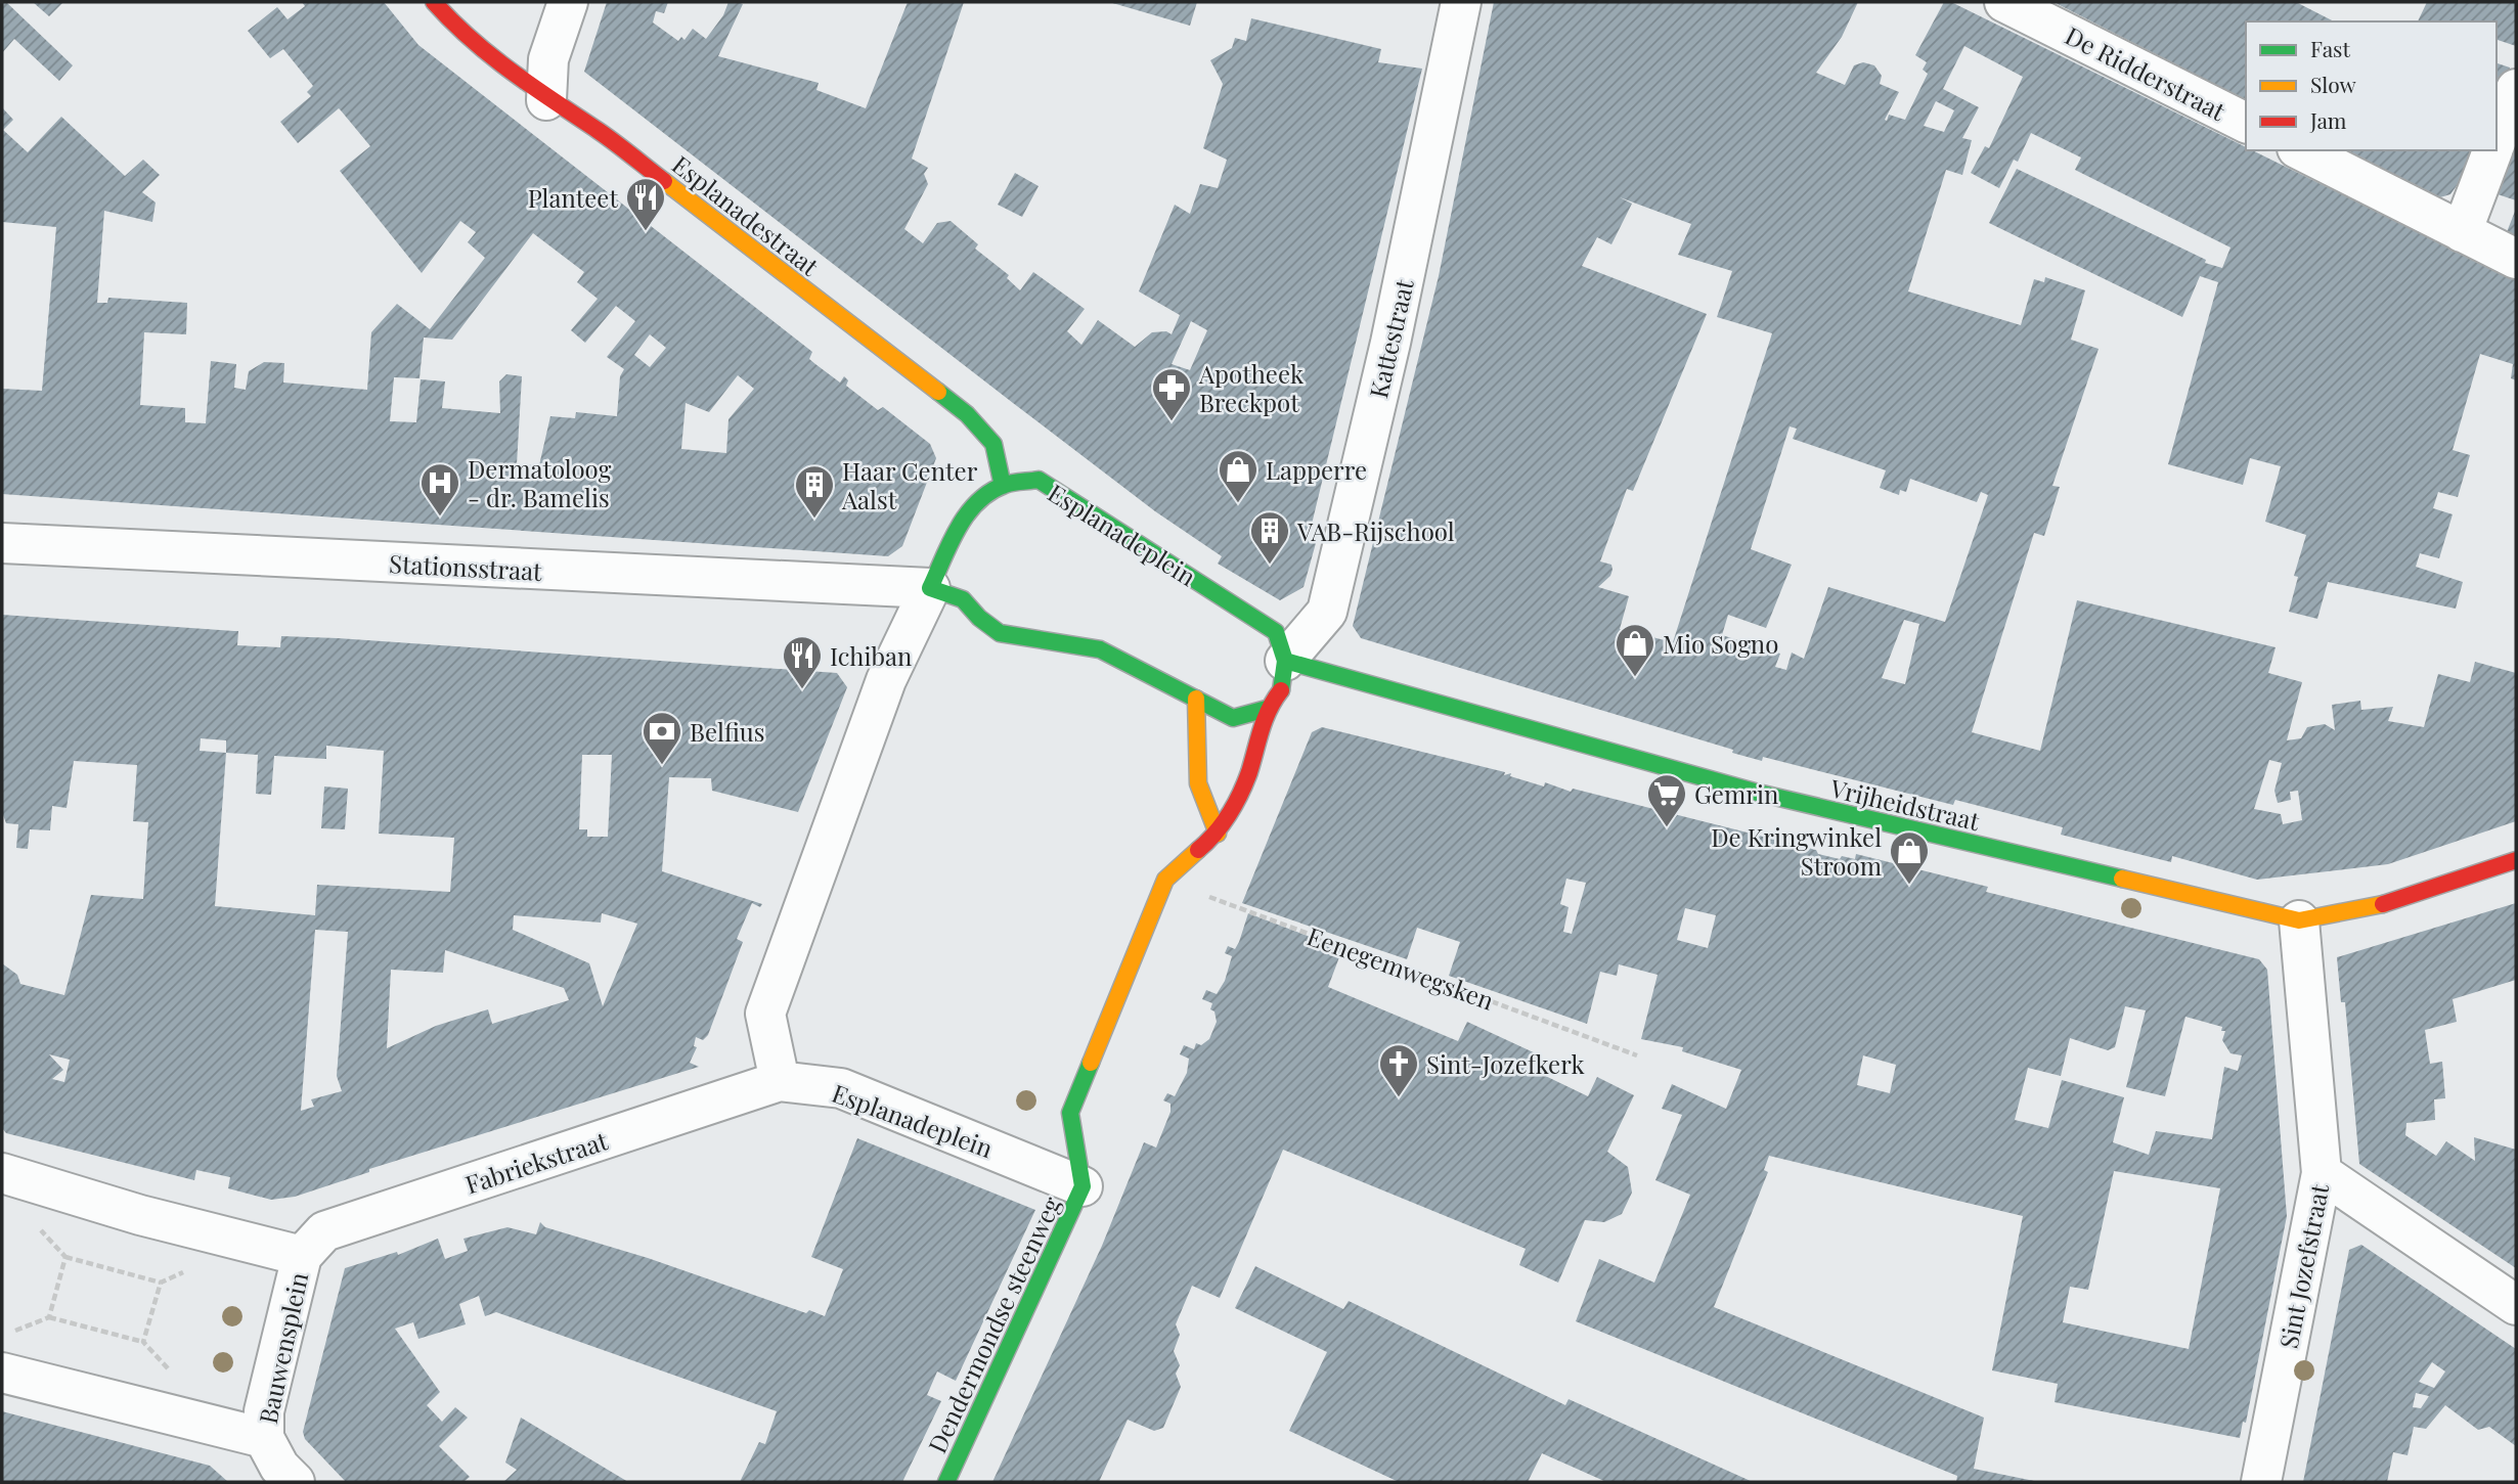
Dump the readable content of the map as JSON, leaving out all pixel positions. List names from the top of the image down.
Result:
{
  "streets": {
    "street": [
      "De Ridderstraat",
      "Esplanadestraat",
      "Kattestraat",
      "Esplanadeplein",
      "Stationsstraat",
      "Vrijheidstraat",
      "Fabriekstraat",
      "Sint Jozefstraat",
      "Dendermondse steenweg",
      "Bauwensplein"
    ],
    "path": ["Eenegemwegsken"]
  },
  "crossings": [
    ["Esplanadestraat", "Esplanadeplein"],
    ["Kattestraat", "Esplanadeplein"],
    ["Kattestraat", "Vrijheidstraat"],
    ["Esplanadeplein", "Stationsstraat"],
    ["Esplanadeplein", "Vrijheidstraat"],
    ["Esplanadeplein", "Fabriekstraat"],
    ["Esplanadeplein", "Dendermondse steenweg"],
    ["Vrijheidstraat", "Sint Jozefstraat"],
    ["Fabriekstraat", "Bauwensplein"]
  ],
  "places": {
    "restaurant": ["Planteet", "Ichiban"],
    "pharmacy": ["Apotheek Breckpot"],
    "shop": ["Lapperre", "Mio Sogno", "De Kringwinkel Stroom"],
    "hospital": ["Dermatoloog - dr. Bamelis"],
    "building": ["Haar Center Aalst", "VAB-Rijschool"],
    "bank": ["Belfius"],
    "supermarket": ["Gemrin"],
    "church": ["Sint-Jozefkerk"]
  },
  "legend": ["Fast", "Slow", "Jam"]
}
